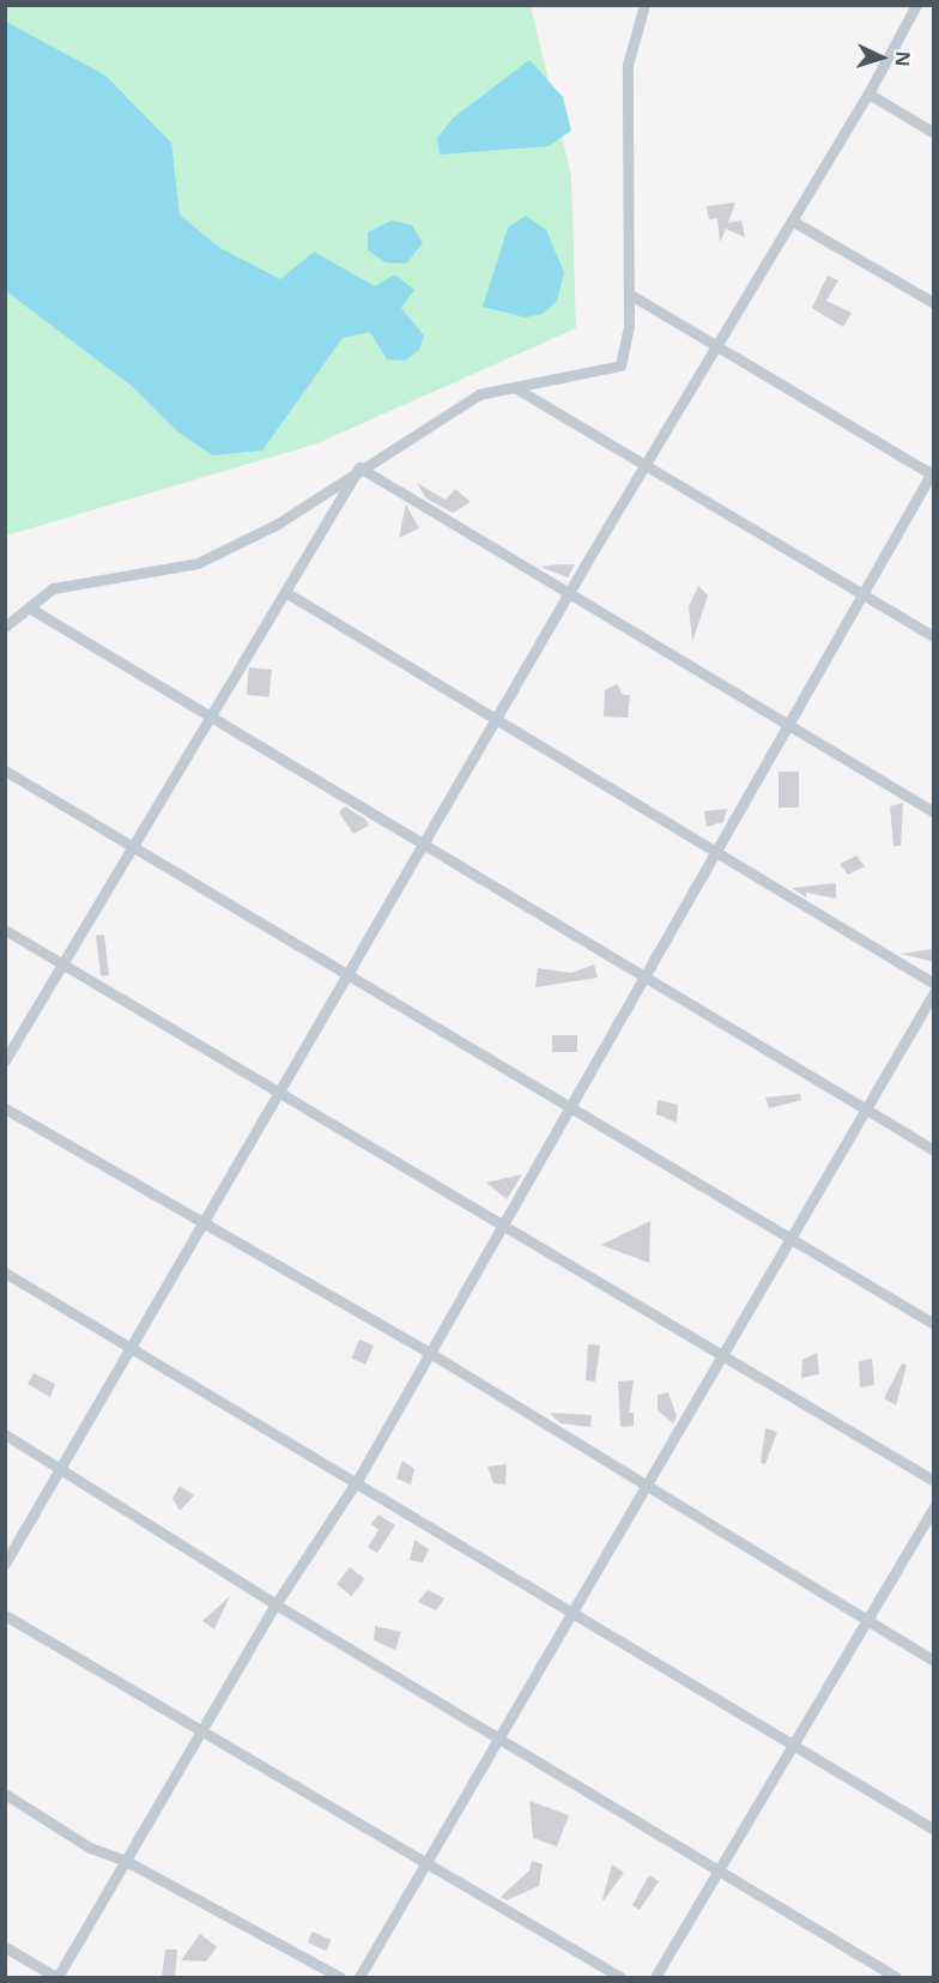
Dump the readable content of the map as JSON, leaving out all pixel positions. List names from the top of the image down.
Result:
{
  "north": "right"
}
